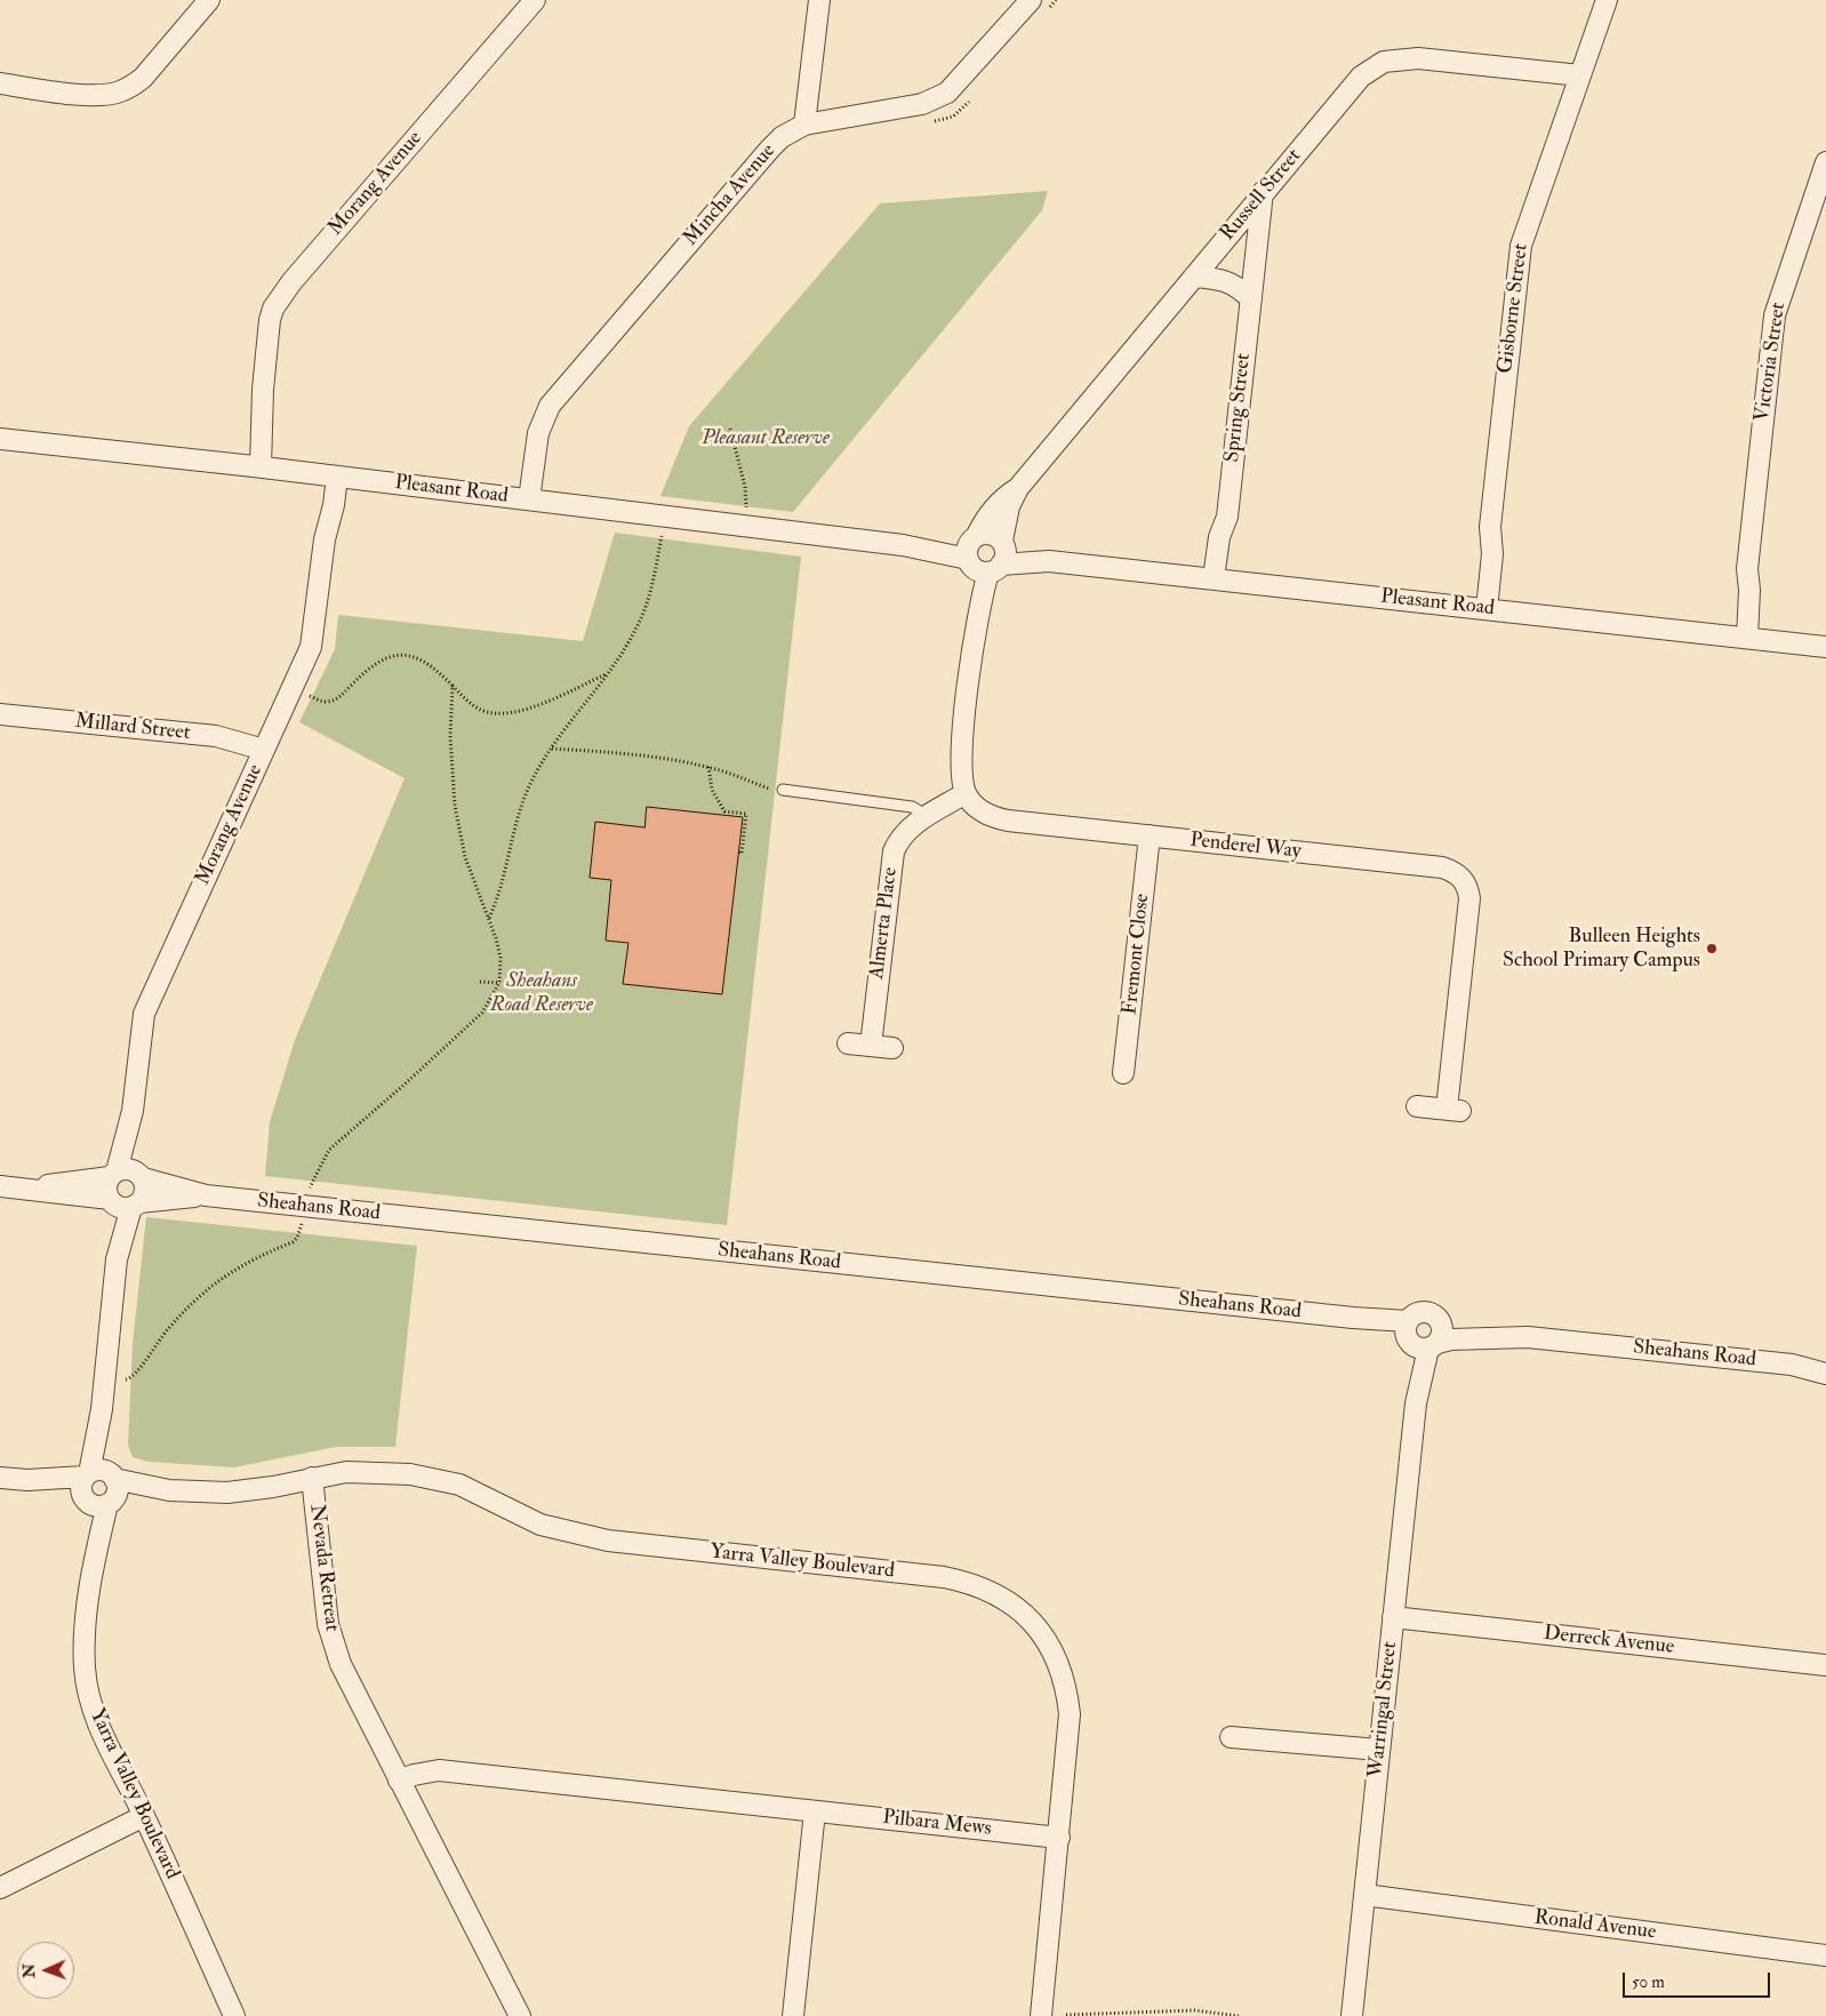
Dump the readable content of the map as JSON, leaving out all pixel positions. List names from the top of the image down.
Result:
{
  "streets": {
    "street": [
      "Morang Avenue",
      "Mincha Avenue",
      "Russell Street",
      "Gisborne Street",
      "Victoria Street",
      "Spring Street",
      "Pleasant Road",
      "Millard Street",
      "Penderel Way",
      "Almerta Place",
      "Fremont Close",
      "Sheahans Road",
      "Yarra Valley Boulevard",
      "Nevada Retreat",
      "Derreck Avenue",
      "Warringal Street",
      "Pilbara Mews",
      "Ronald Avenue"
    ]
  },
  "crossings": [
    ["Morang Avenue", "Pleasant Road"],
    ["Morang Avenue", "Millard Street"],
    ["Morang Avenue", "Sheahans Road"],
    ["Mincha Avenue", "Pleasant Road"],
    ["Russell Street", "Gisborne Street"],
    ["Russell Street", "Spring Street"],
    ["Russell Street", "Pleasant Road"],
    ["Gisborne Street", "Pleasant Road"],
    ["Victoria Street", "Pleasant Road"],
    ["Spring Street", "Pleasant Road"],
    ["Penderel Way", "Almerta Place"],
    ["Penderel Way", "Fremont Close"],
    ["Sheahans Road", "Warringal Street"],
    ["Yarra Valley Boulevard", "Nevada Retreat"],
    ["Yarra Valley Boulevard", "Pilbara Mews"],
    ["Nevada Retreat", "Pilbara Mews"],
    ["Derreck Avenue", "Warringal Street"],
    ["Warringal Street", "Ronald Avenue"]
  ],
  "parks": ["Pleasant Reserve", "Sheahans Road Reserve"],
  "places": ["Bulleen Heights School Primary Campus"],
  "scale_bar": "50 m",
  "north": "left"
}
